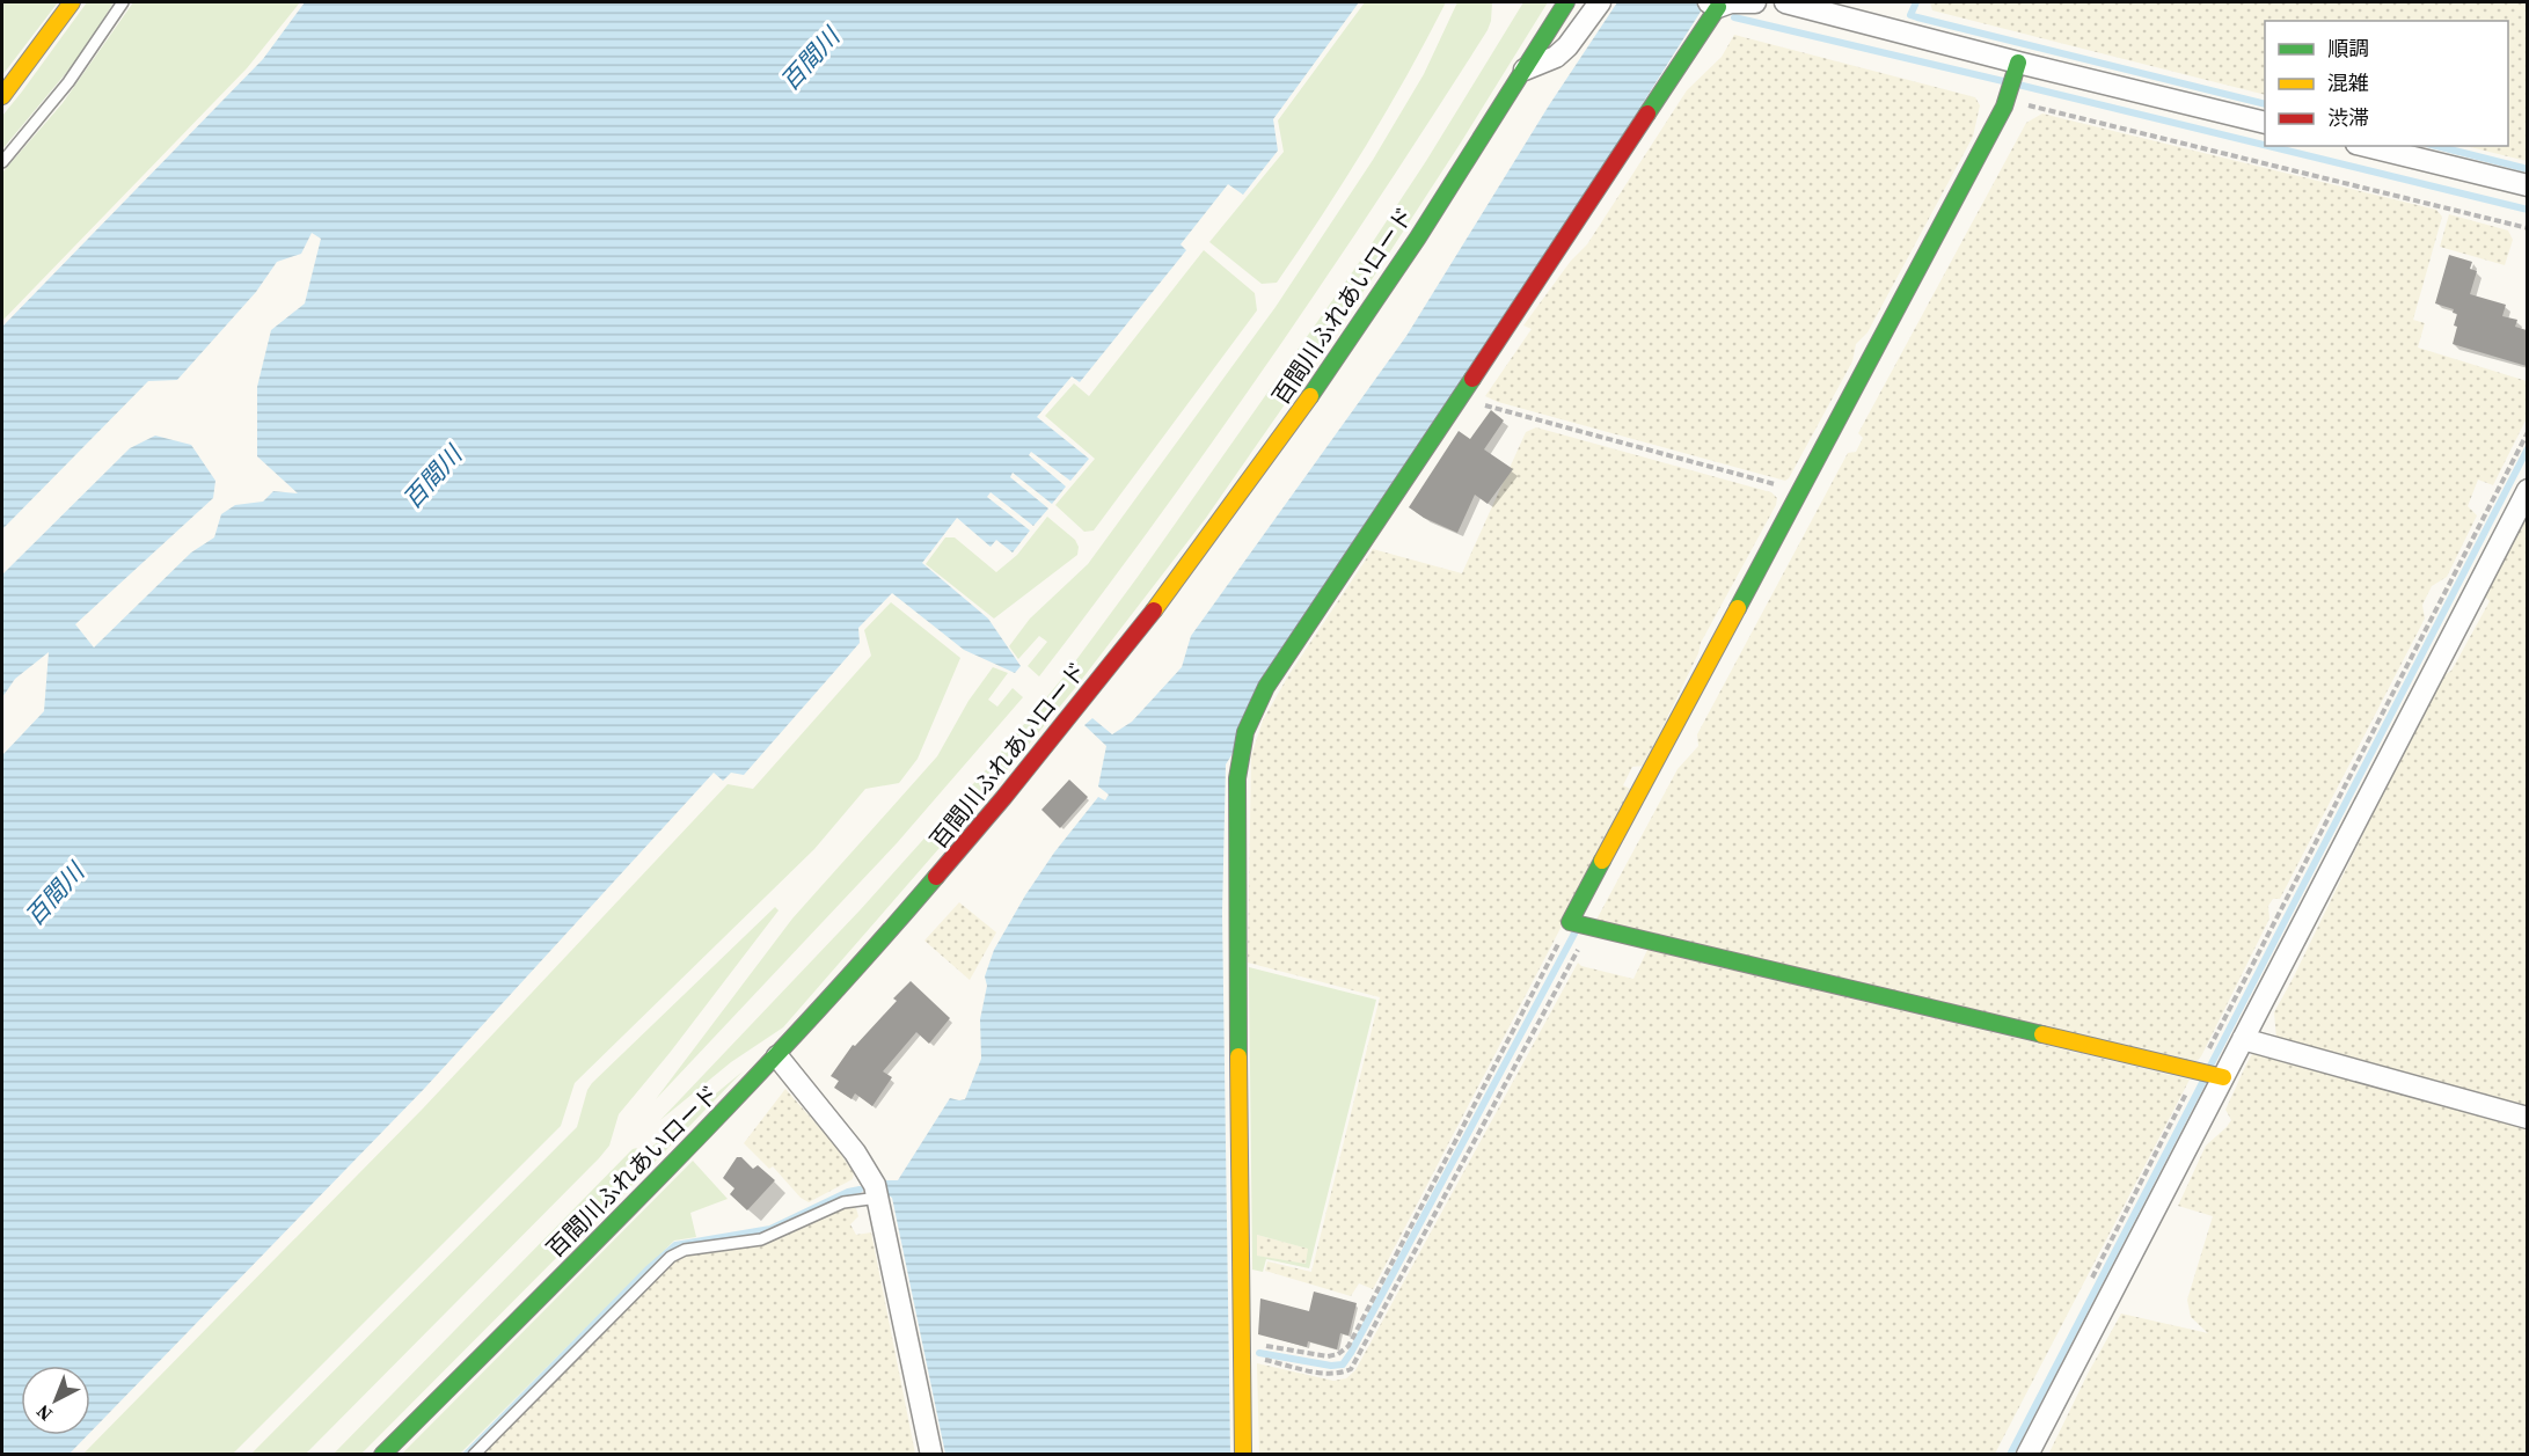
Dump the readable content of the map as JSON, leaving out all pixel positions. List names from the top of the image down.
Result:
{
  "streets": {
    "street": ["百間川ふれあいロード"]
  },
  "water": ["百間川"],
  "legend": ["順調", "混雑", "渋滞"],
  "north": "bottom left"
}
